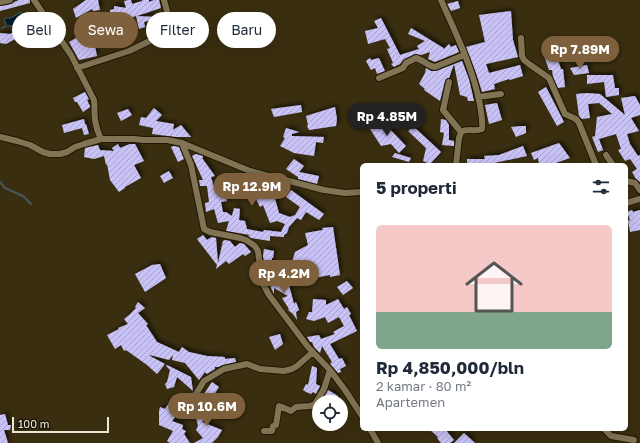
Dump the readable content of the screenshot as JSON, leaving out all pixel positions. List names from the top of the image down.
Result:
{
  "scale_bar": "100 m",
  "page": {
    "chip": [
      "Beli",
      "Sewa",
      "Filter",
      "Baru"
    ],
    "price": [
      "Rp 7.89M",
      "Rp 4.85M",
      "Rp 12.9M",
      "Rp 4.2M",
      "Rp 10.6M"
    ],
    "heading": "5 properti",
    "list": [
      {
        "name": "Rp 4,850,000/bln",
        "note": "2 kamar · 80 m² · Apartemen"
      }
    ],
    "scale": "100 m"
  }
}
